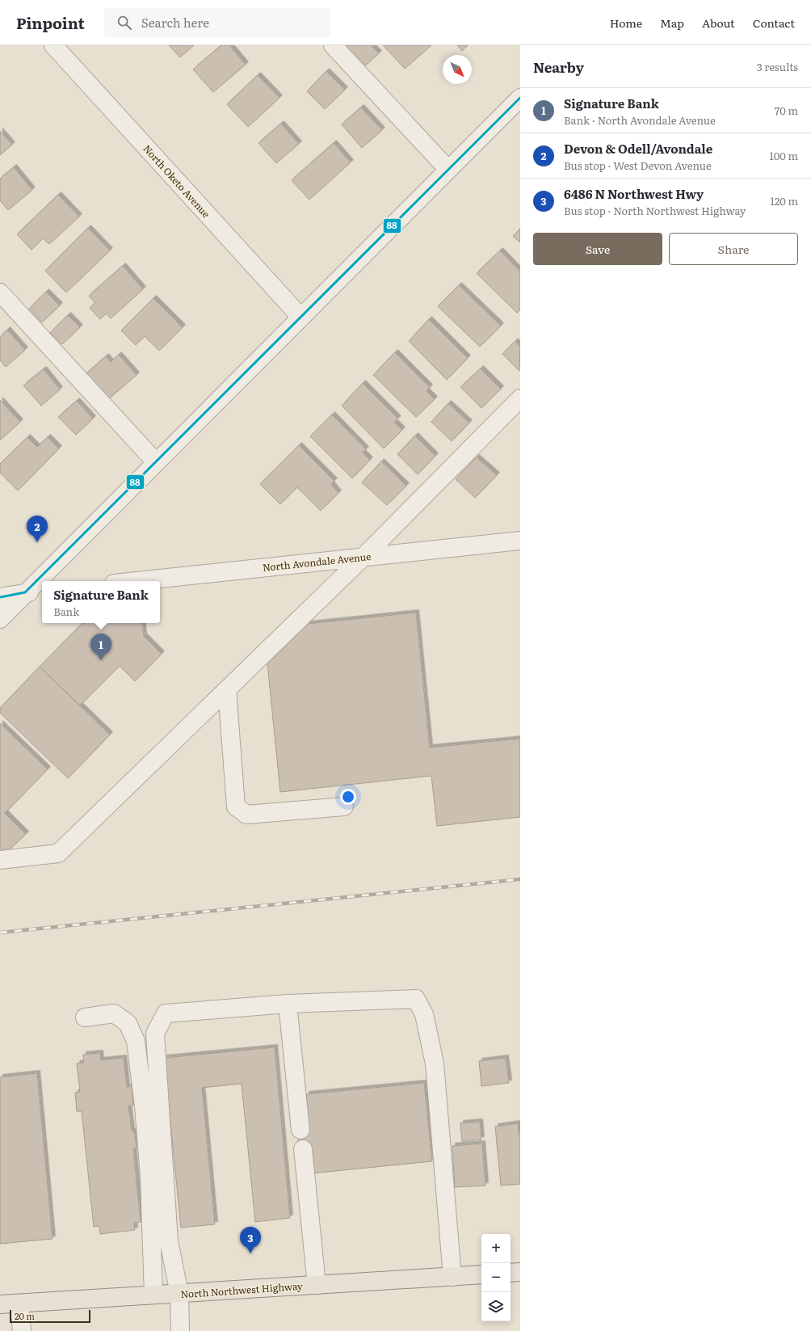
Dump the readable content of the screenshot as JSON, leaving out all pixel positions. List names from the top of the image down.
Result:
{
  "streets": {
    "main road": ["North Northwest Highway"],
    "street": ["North Oketo Avenue", "North Avondale Avenue"]
  },
  "lines": ["transit line 88"],
  "scale_bar": "20 m",
  "north": "bottom right",
  "page": {
    "header": "Pinpoint",
    "search": "Search here",
    "nav": [
      "Home",
      "Map",
      "About",
      "Contact"
    ],
    "heading": ["Nearby", "3 results"],
    "list": [
      {
        "mark": "1",
        "name": "Signature Bank",
        "note": "Bank · North Avondale Avenue",
        "value": "70 m"
      },
      {
        "mark": "2",
        "name": "Devon & Odell/Avondale",
        "note": "Bus stop · West Devon Avenue",
        "value": "100 m"
      },
      {
        "mark": "3",
        "name": "6486 N Northwest Hwy",
        "note": "Bus stop · North Northwest Highway",
        "value": "120 m"
      }
    ],
    "buttons": ["Save", "Share"],
    "pins": ["2", "1", "3"],
    "popup": ["Signature Bank", "Bank"],
    "map_buttons": ["+", "−"],
    "scale": "20 m"
  }
}
